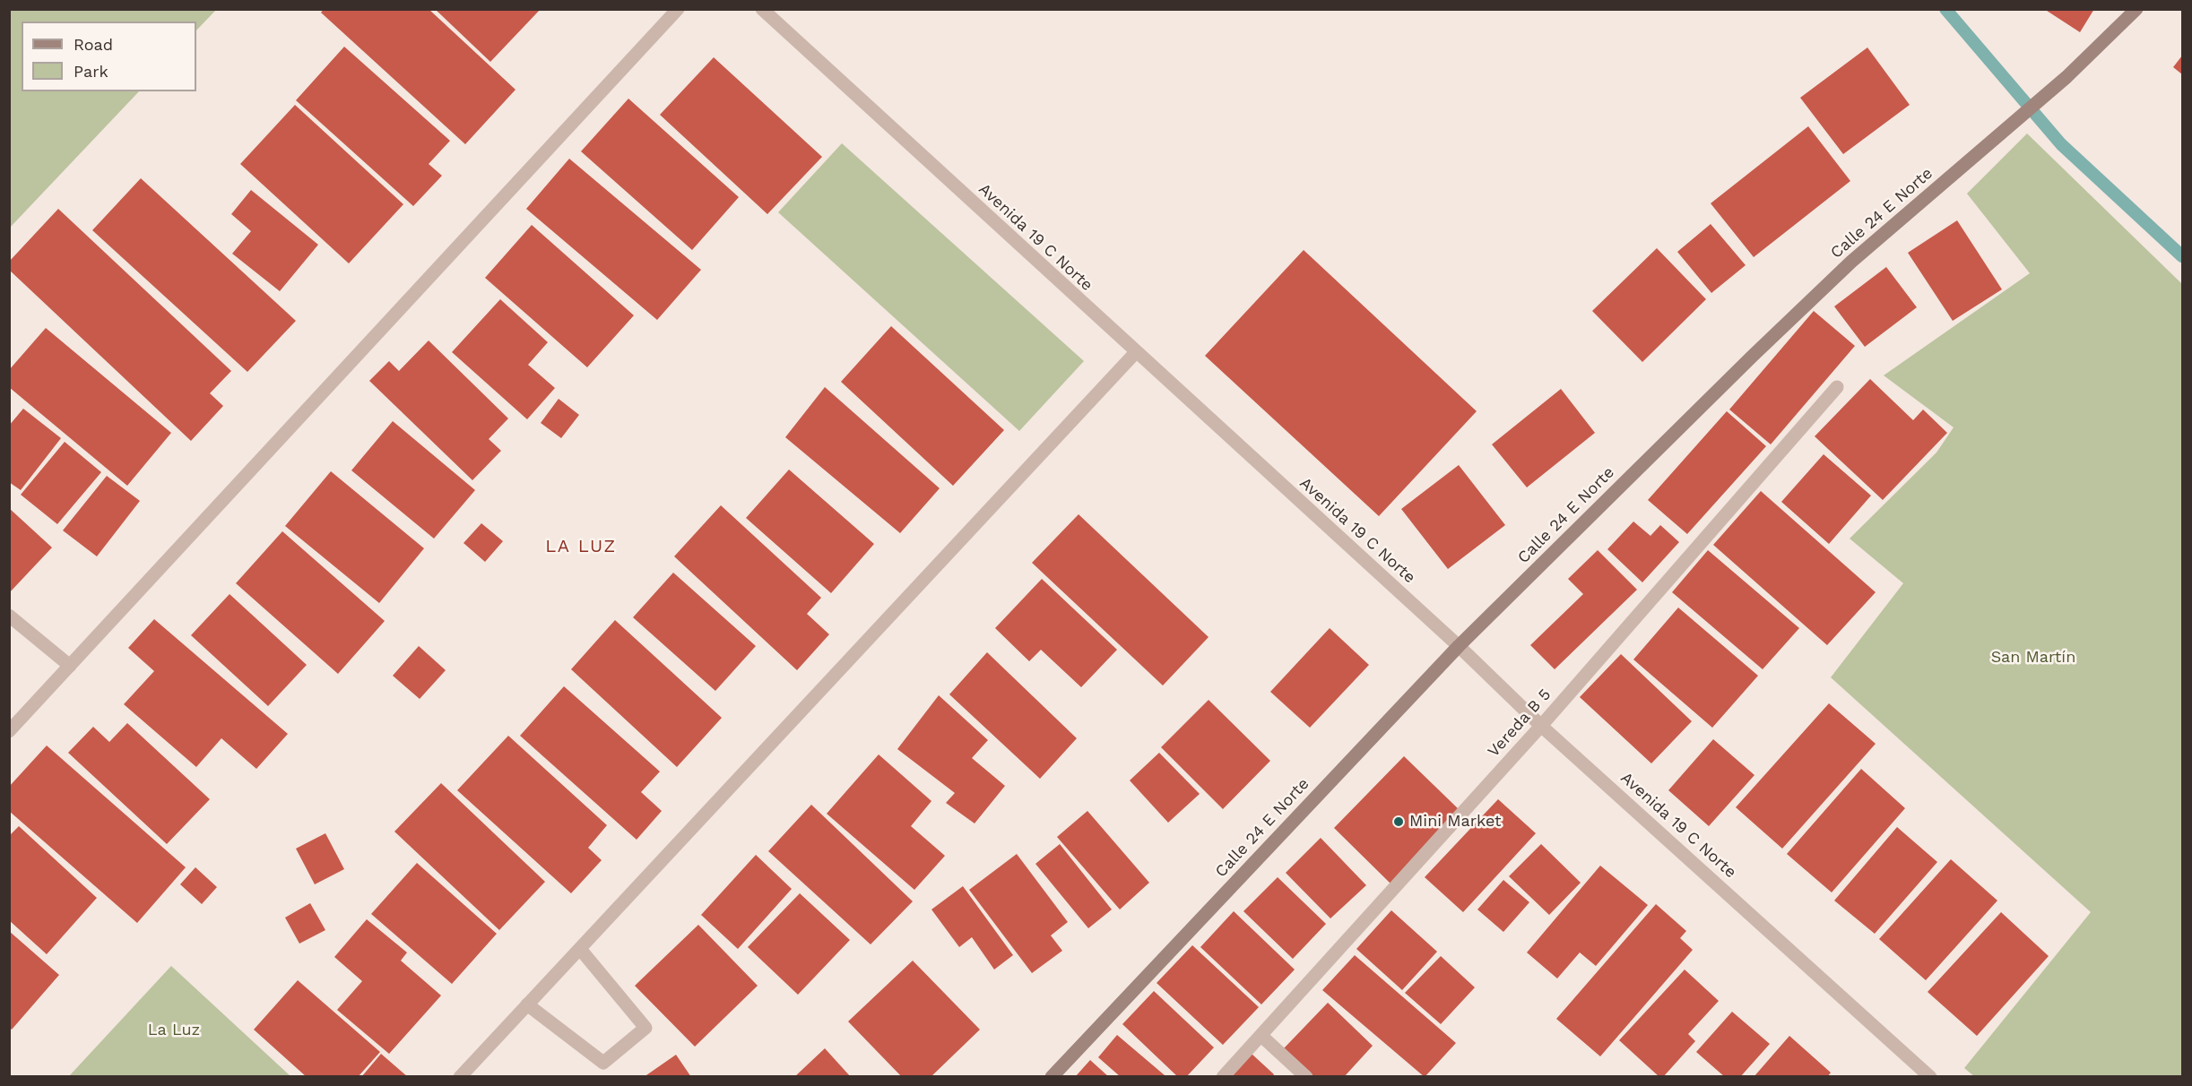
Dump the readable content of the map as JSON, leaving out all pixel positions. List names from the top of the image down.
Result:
{
  "streets": {
    "main road": ["Calle 24 E Norte"],
    "street": ["Avenida 19 C Norte", "Vereda B 5"]
  },
  "crossings": [
    ["Calle 24 E Norte", "Avenida 19 C Norte"],
    ["Avenida 19 C Norte", "Vereda B 5"]
  ],
  "districts": ["LA LUZ"],
  "parks": ["San Martín", "La Luz"],
  "places": ["Mini Market"],
  "legend": ["Road", "Park"]
}
